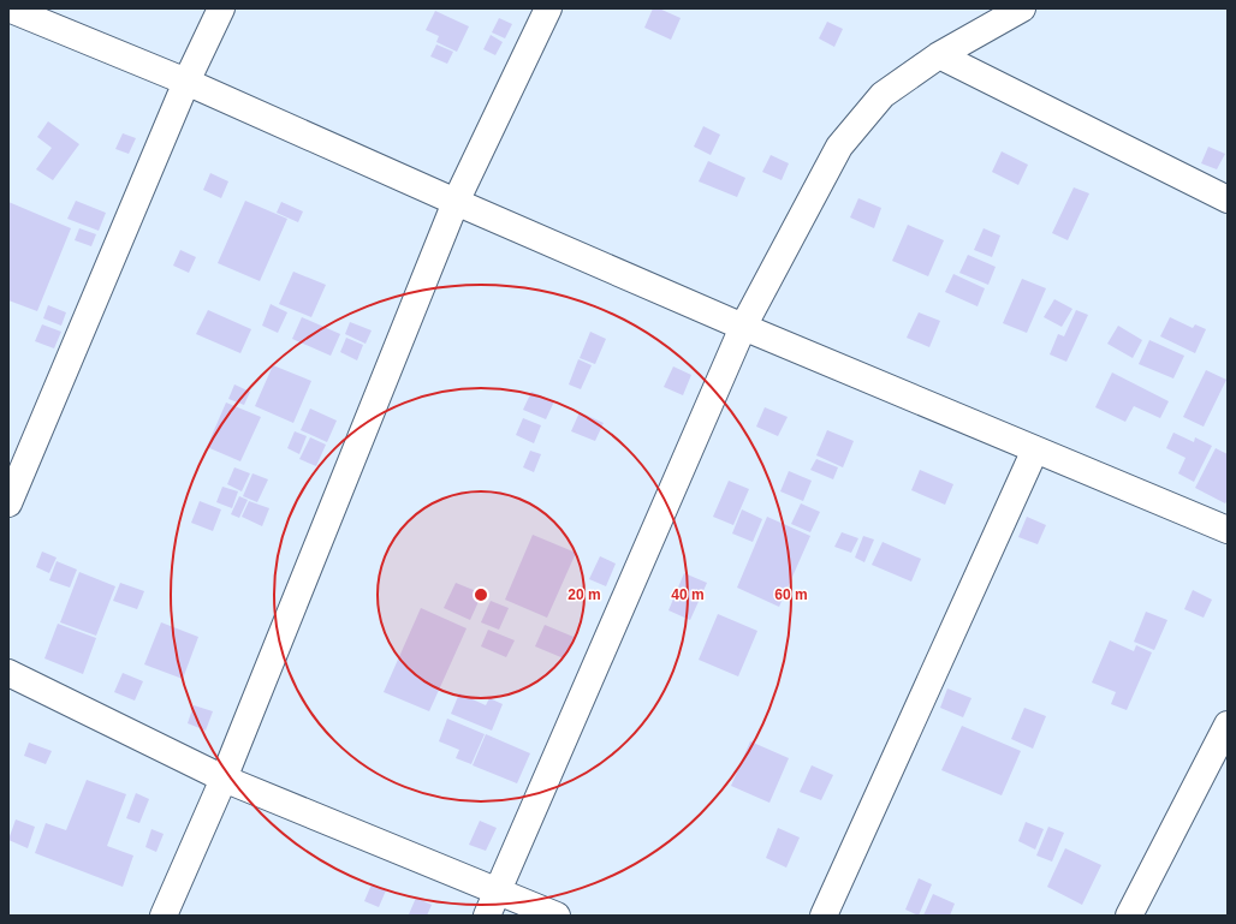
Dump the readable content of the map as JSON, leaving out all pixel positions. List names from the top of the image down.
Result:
{
  "rings": ["20 m", "40 m", "60 m"]
}
